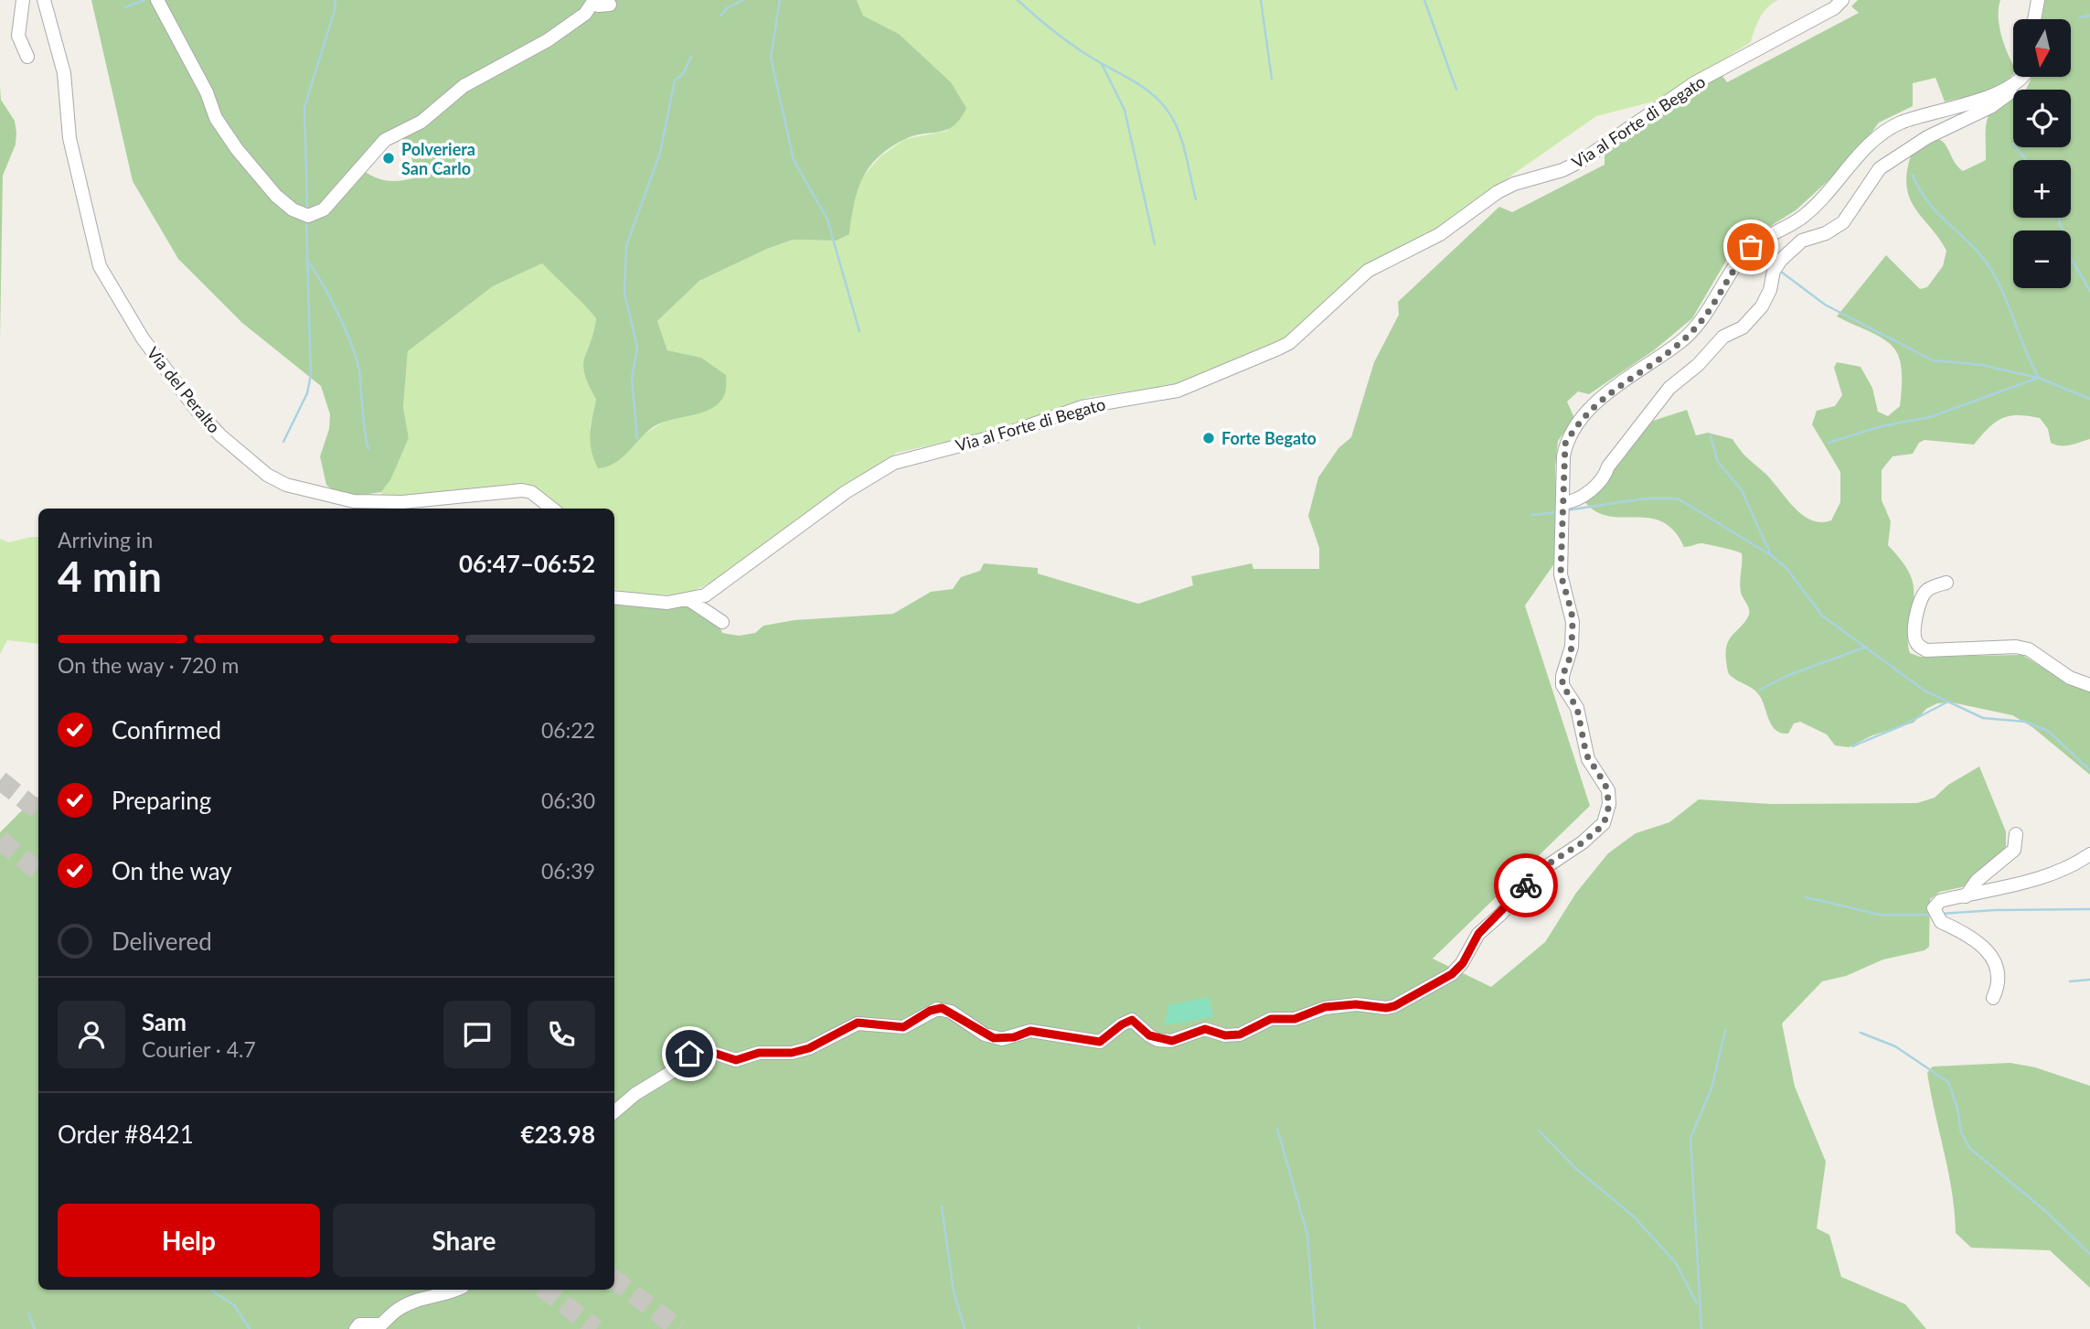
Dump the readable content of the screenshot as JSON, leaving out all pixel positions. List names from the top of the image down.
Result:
{
  "streets": {
    "street": ["Via al Forte di Begato", "Via del Peralto"]
  },
  "places": ["Polveriera San Carlo", "Forte Begato"],
  "north": "bottom",
  "page": {
    "map_buttons": ["+", "−"],
    "heading": ["4 min", "Arriving in", "06:47–06:52"],
    "panel": [
      "Sam",
      "Courier · 4.7",
      "Order #8421",
      "€23.98"
    ],
    "bar": "On the way · 720 m",
    "list": [
      ["Confirmed", "06:22"],
      ["Preparing", "06:30"],
      ["On the way", "06:39"],
      "Delivered"
    ],
    "buttons": ["Help", "Share"]
  }
}
